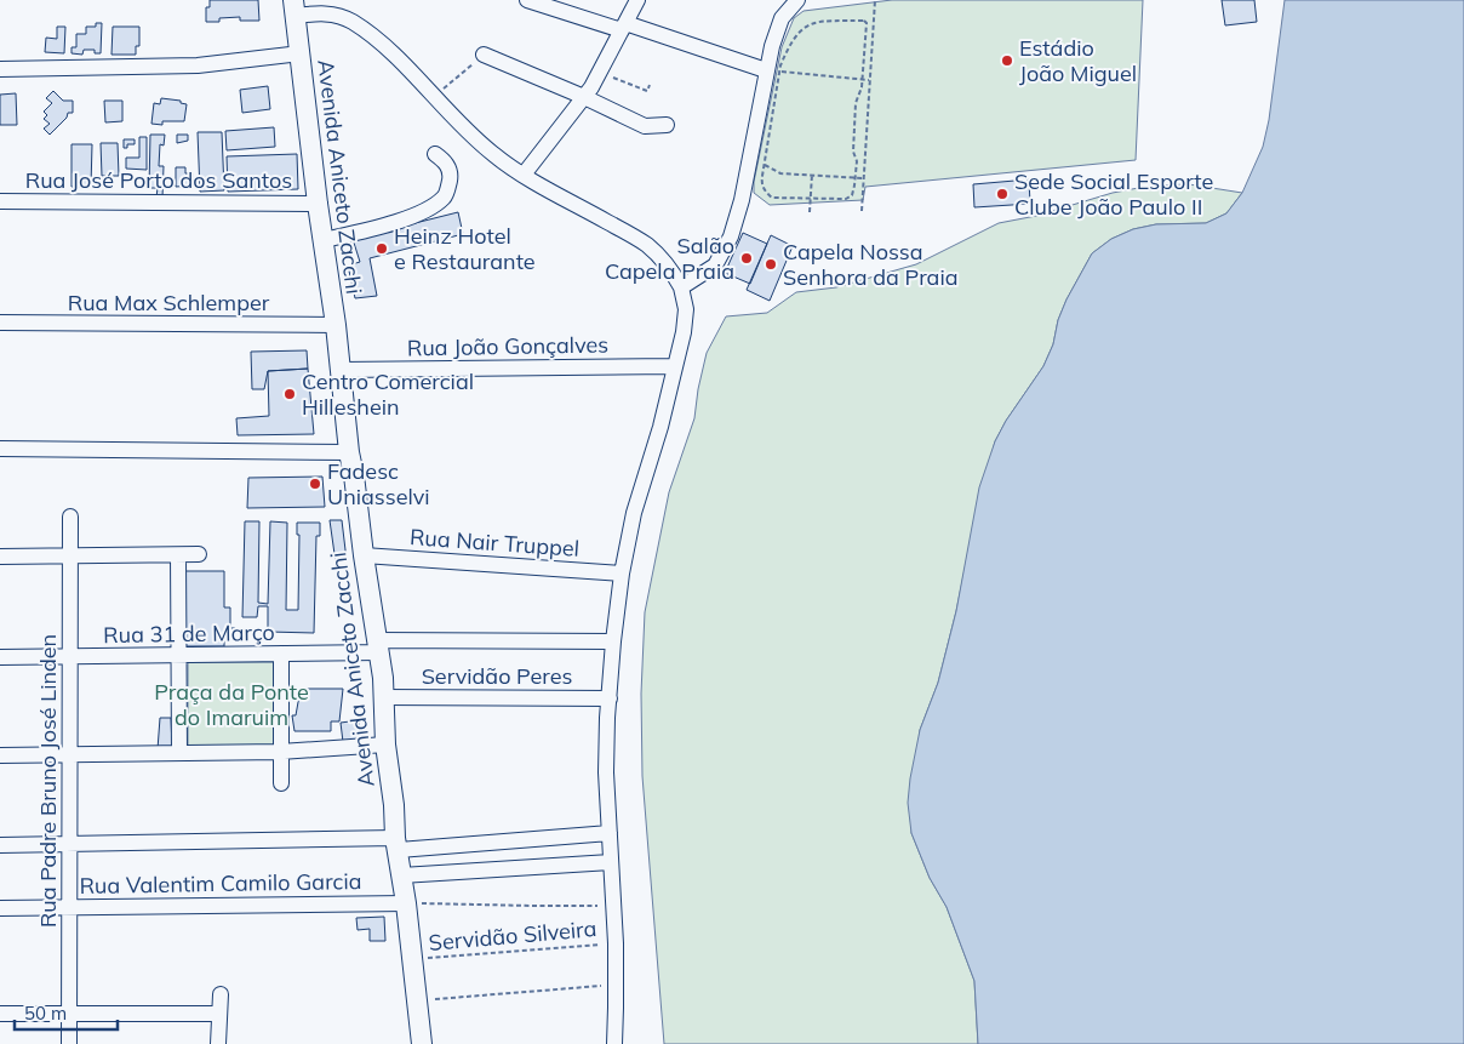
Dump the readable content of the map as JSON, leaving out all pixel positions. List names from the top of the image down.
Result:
{
  "streets": {
    "main road": ["Avenida Aniceto Zacchi"],
    "street": [
      "Rua José Porto dos Santos",
      "Rua Max Schlemper",
      "Rua João Gonçalves",
      "Rua Nair Truppel",
      "Rua 31 de Março",
      "Servidão Peres",
      "Rua Padre Bruno José Linden",
      "Rua Valentim Camilo Garcia"
    ],
    "path": ["Servidão Silveira"]
  },
  "crossings": [
    ["Avenida Aniceto Zacchi", "Rua José Porto dos Santos"],
    ["Avenida Aniceto Zacchi", "Rua Max Schlemper"],
    ["Avenida Aniceto Zacchi", "Rua João Gonçalves"],
    ["Avenida Aniceto Zacchi", "Rua Nair Truppel"],
    ["Avenida Aniceto Zacchi", "Rua 31 de Março"],
    ["Avenida Aniceto Zacchi", "Servidão Peres"],
    ["Avenida Aniceto Zacchi", "Rua Valentim Camilo Garcia"],
    ["Avenida Aniceto Zacchi", "Servidão Silveira"],
    ["Rua 31 de Março", "Rua Padre Bruno José Linden"],
    ["Rua Padre Bruno José Linden", "Rua Valentim Camilo Garcia"]
  ],
  "parks": ["Praça da Ponte do Imaruim"],
  "places": [
    "Estádio João Miguel",
    "Sede Social Esporte Clube João Paulo II",
    "Heinz Hotel e Restaurante",
    "Salão Capela Praia",
    "Capela Nossa Senhora da Praia",
    "Centro Comercial Hilleshein",
    "Fadesc Uniasselvi"
  ],
  "scale_bar": "50 m"
}
